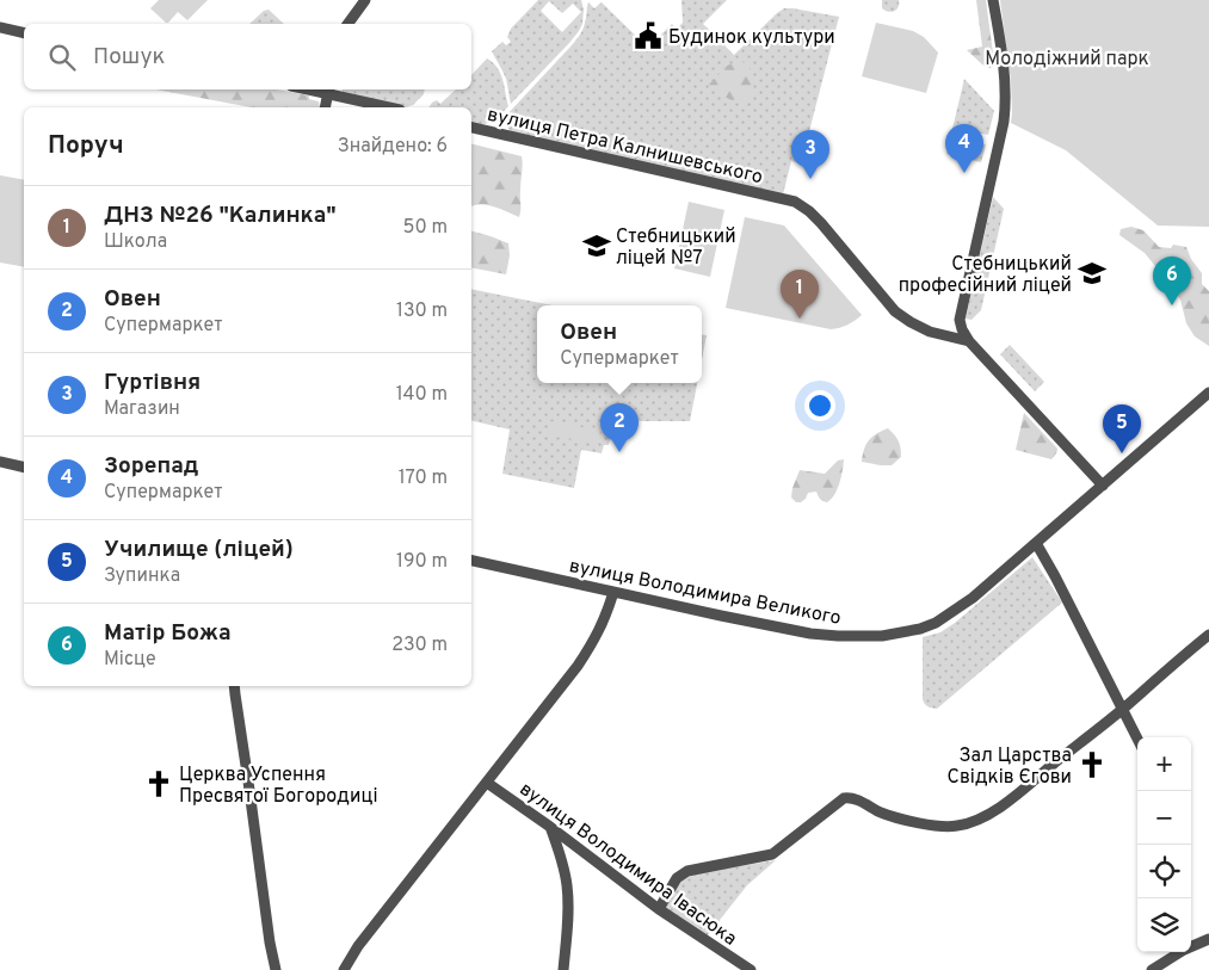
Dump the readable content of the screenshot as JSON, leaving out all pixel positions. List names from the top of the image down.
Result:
{
  "streets": {
    "street": ["вулиця Петра Калнишевського", "вулиця Володимира Великого", "вулиця Володимира Івасюка"]
  },
  "parks": ["Молодіжний парк"],
  "places": {
    "public building": ["Будинок культури"],
    "school or university": ["Стебницький ліцей №7", "Стебницький професійний ліцей"],
    "church": ["Зал Царства Свідків Єгови", "Церква Успення Пресвятої Богородиці"]
  },
  "page": {
    "search": "Пошук",
    "heading": ["Поруч", "Знайдено: 6"],
    "pins": [
      "4",
      "3",
      "6",
      "1",
      "2",
      "5"
    ],
    "list": [
      {
        "mark": "1",
        "name": "ДНЗ №26 \"Калинка\"",
        "note": "Школа",
        "value": "50 m"
      },
      {
        "mark": "2",
        "name": "Овен",
        "note": "Супермаркет",
        "value": "130 m"
      },
      {
        "mark": "3",
        "name": "Гуртівня",
        "note": "Магазин",
        "value": "140 m"
      },
      {
        "mark": "4",
        "name": "Зорепад",
        "note": "Супермаркет",
        "value": "170 m"
      },
      {
        "mark": "5",
        "name": "Училище (ліцей)",
        "note": "Зупинка",
        "value": "190 m"
      },
      {
        "mark": "6",
        "name": "Матір Божа",
        "note": "Місце",
        "value": "230 m"
      }
    ],
    "popup": ["Овен", "Супермаркет"],
    "map_buttons": ["+", "−"]
  }
}
